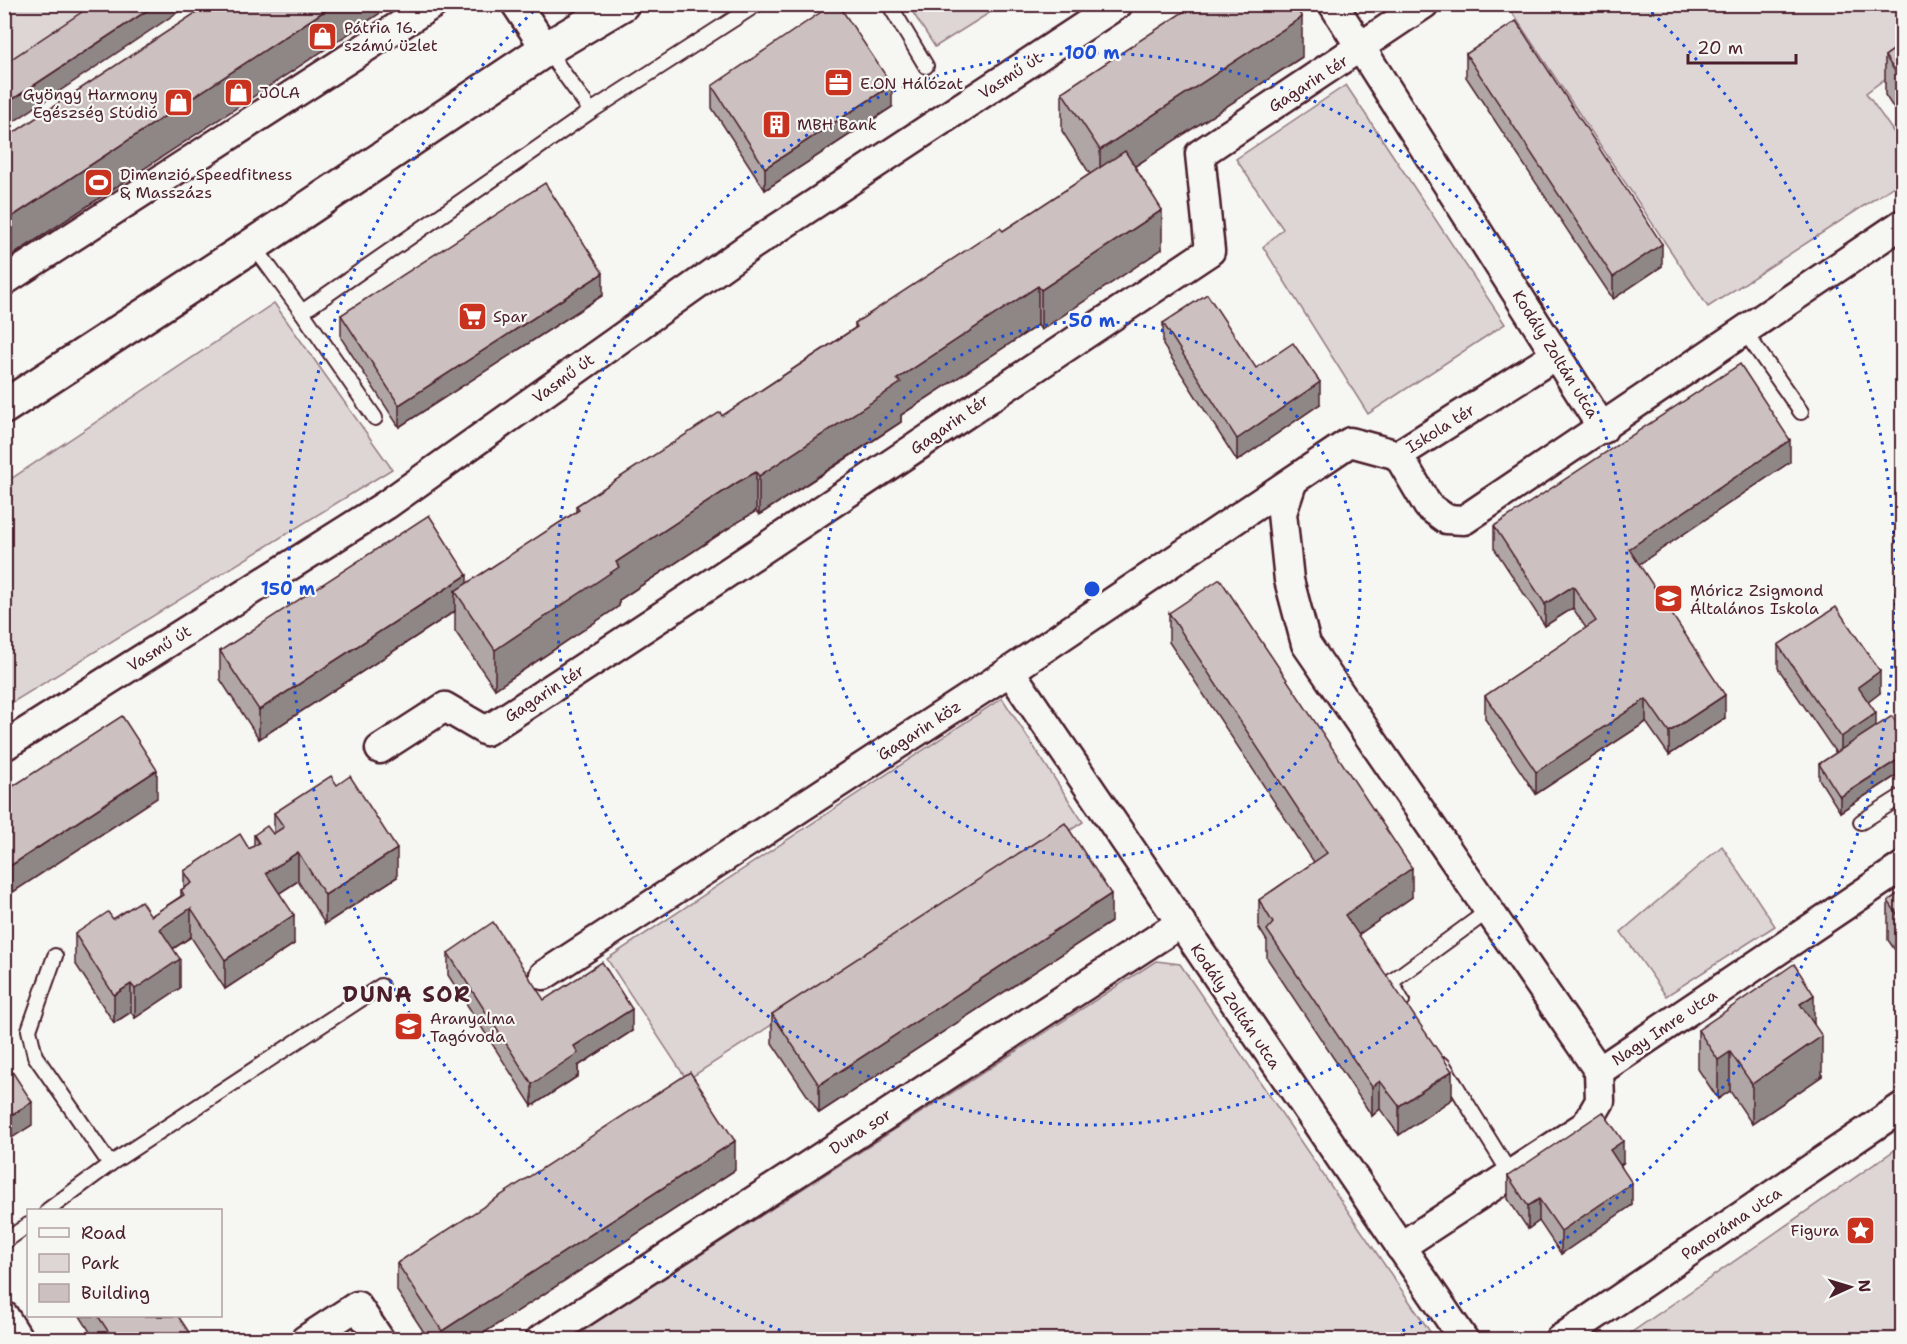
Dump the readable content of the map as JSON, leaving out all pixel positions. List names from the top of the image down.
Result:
{
  "streets": {
    "street": [
      "Vasmű út",
      "Gagarin tér",
      "Kodály Zoltán utca",
      "Iskola tér",
      "Gagarin köz",
      "Nagy Imre utca",
      "Duna sor",
      "Panoráma utca"
    ]
  },
  "crossings": [
    ["Gagarin tér", "Kodály Zoltán utca"],
    ["Kodály Zoltán utca", "Iskola tér"],
    ["Kodály Zoltán utca", "Gagarin köz"],
    ["Kodály Zoltán utca", "Nagy Imre utca"],
    ["Kodály Zoltán utca", "Duna sor"]
  ],
  "districts": ["DUNA SOR"],
  "places": {
    "shop": ["Pátria 16. számú üzlet", "JOLA", "Gyöngy Harmony Egészség Stúdió"],
    "office": ["E.ON Hálózat"],
    "building": ["MBH Bank"],
    "sports": ["Dimenzió Speedfitness & Masszázs"],
    "supermarket": ["Spar"],
    "school or university": ["Móricz Zsigmond Általános Iskola", "Aranyalma Tagóvoda"],
    "place": ["Figura"]
  },
  "legend": ["Road", "Park", "Building"],
  "scale_bar": "20 m",
  "north": "right",
  "rings": ["100 m", "50 m", "150 m"]
}
